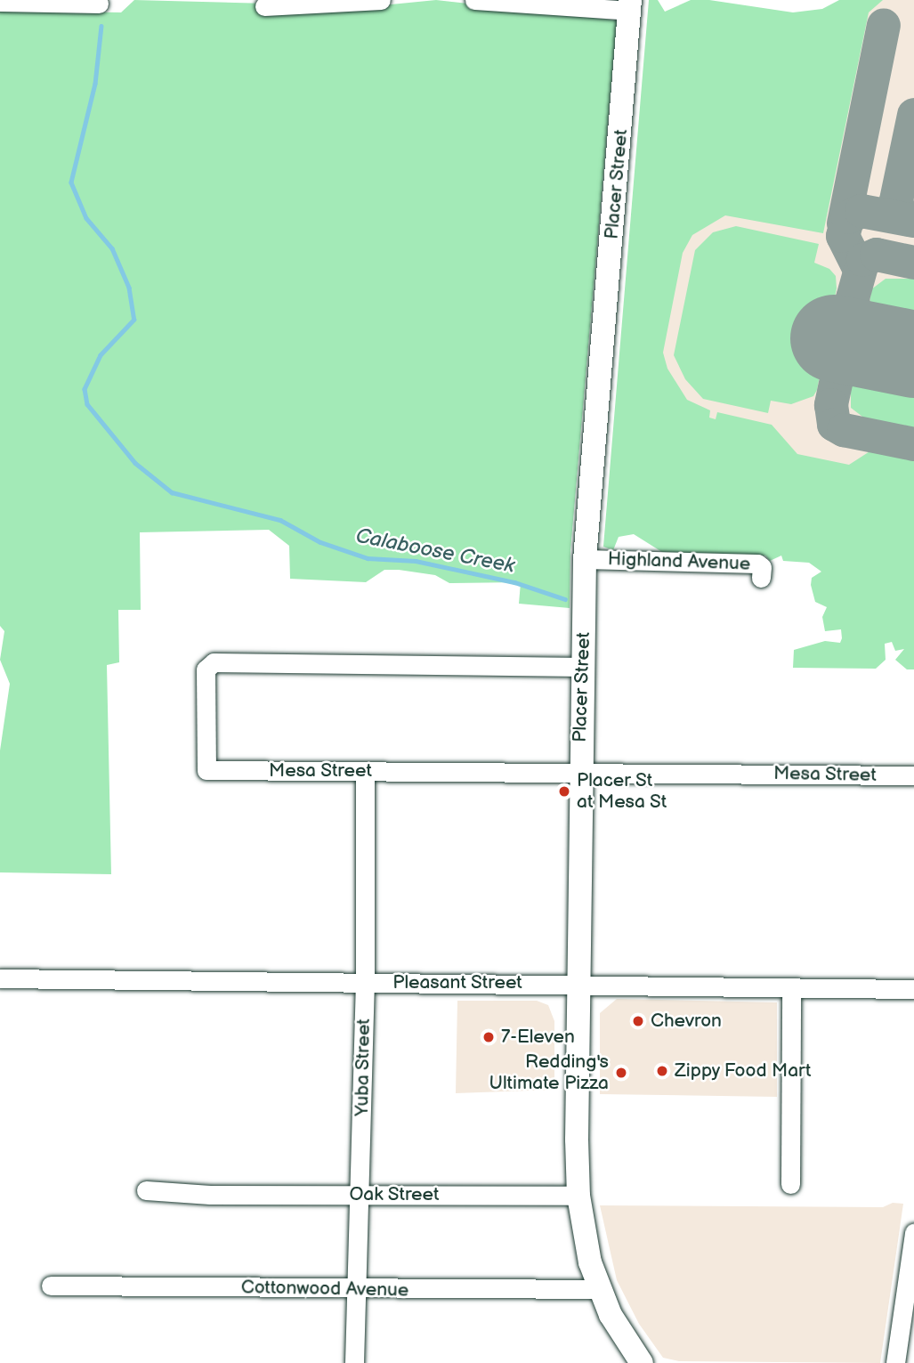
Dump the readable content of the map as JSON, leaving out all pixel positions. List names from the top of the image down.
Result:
{
  "streets": {
    "main road": ["Placer Street"],
    "street": [
      "Highland Avenue",
      "Mesa Street",
      "Pleasant Street",
      "Yuba Street",
      "Oak Street",
      "Cottonwood Avenue"
    ]
  },
  "crossings": [
    ["Placer Street", "Highland Avenue"],
    ["Placer Street", "Mesa Street"],
    ["Placer Street", "Pleasant Street"],
    ["Placer Street", "Oak Street"],
    ["Placer Street", "Cottonwood Avenue"],
    ["Mesa Street", "Yuba Street"],
    ["Pleasant Street", "Yuba Street"],
    ["Yuba Street", "Oak Street"],
    ["Yuba Street", "Cottonwood Avenue"]
  ],
  "water": ["Calaboose Creek"],
  "places": [
    "Placer St at Mesa St",
    "Chevron",
    "7-Eleven",
    "Zippy Food Mart",
    "Redding's Ultimate Pizza"
  ]
}
